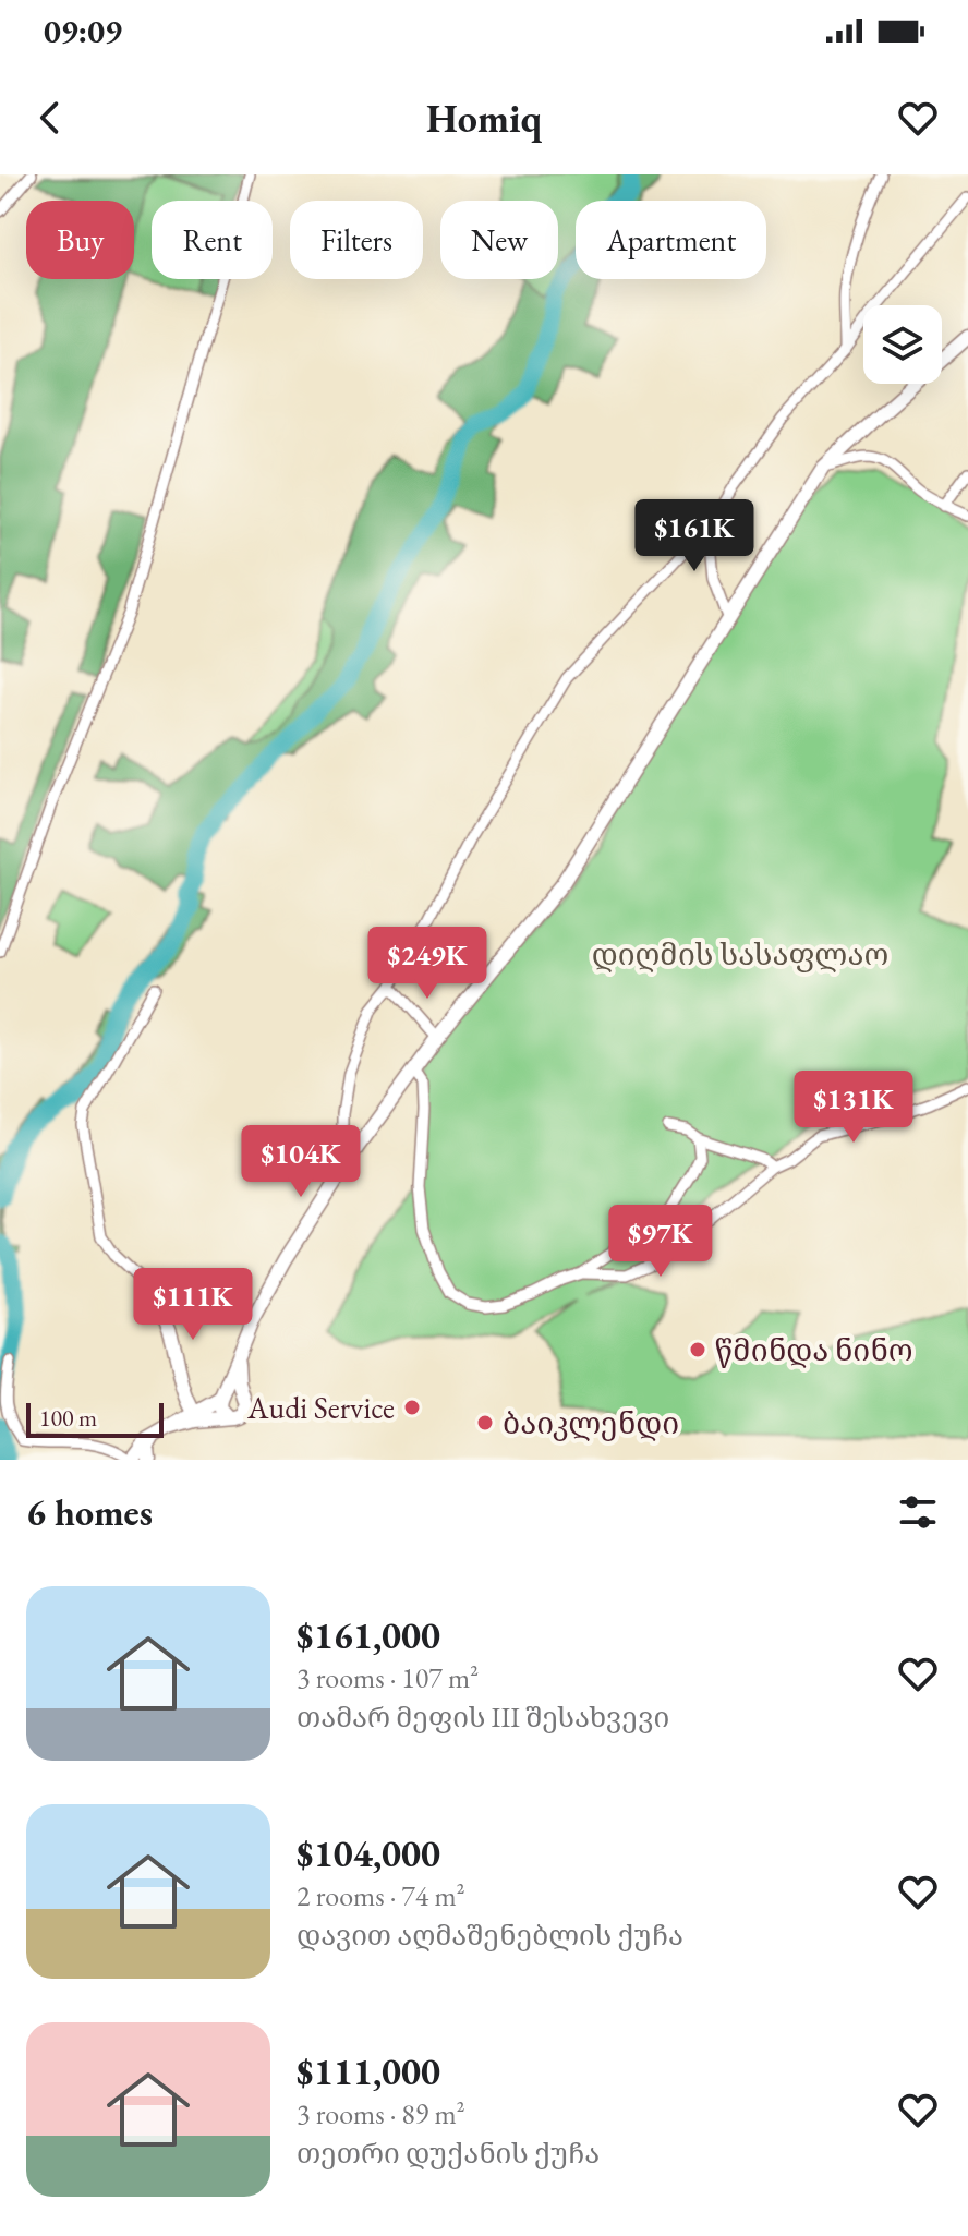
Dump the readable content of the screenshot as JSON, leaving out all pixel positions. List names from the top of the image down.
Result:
{
  "parks": ["დიღმის სასაფლაო"],
  "places": ["წმინდა ნინო", "Audi Service", "ბაიკლენდი"],
  "scale_bar": "100 m",
  "page": {
    "status": "09:09",
    "header": "Homiq",
    "chip": [
      "Buy",
      "Rent",
      "Filters",
      "New",
      "Apartment"
    ],
    "price": [
      "$161K",
      "$249K",
      "$131K",
      "$104K",
      "$97K",
      "$111K"
    ],
    "scale": "100 m",
    "heading": "6 homes",
    "list": [
      {
        "name": "$161,000",
        "note": "3 rooms · 107 m² · თამარ მეფის III შესახვევი"
      },
      {
        "name": "$104,000",
        "note": "2 rooms · 74 m² · დავით აღმაშენებლის ქუჩა"
      },
      {
        "name": "$111,000",
        "note": "3 rooms · 89 m² · თეთრი დუქანის ქუჩა"
      }
    ]
  }
}
